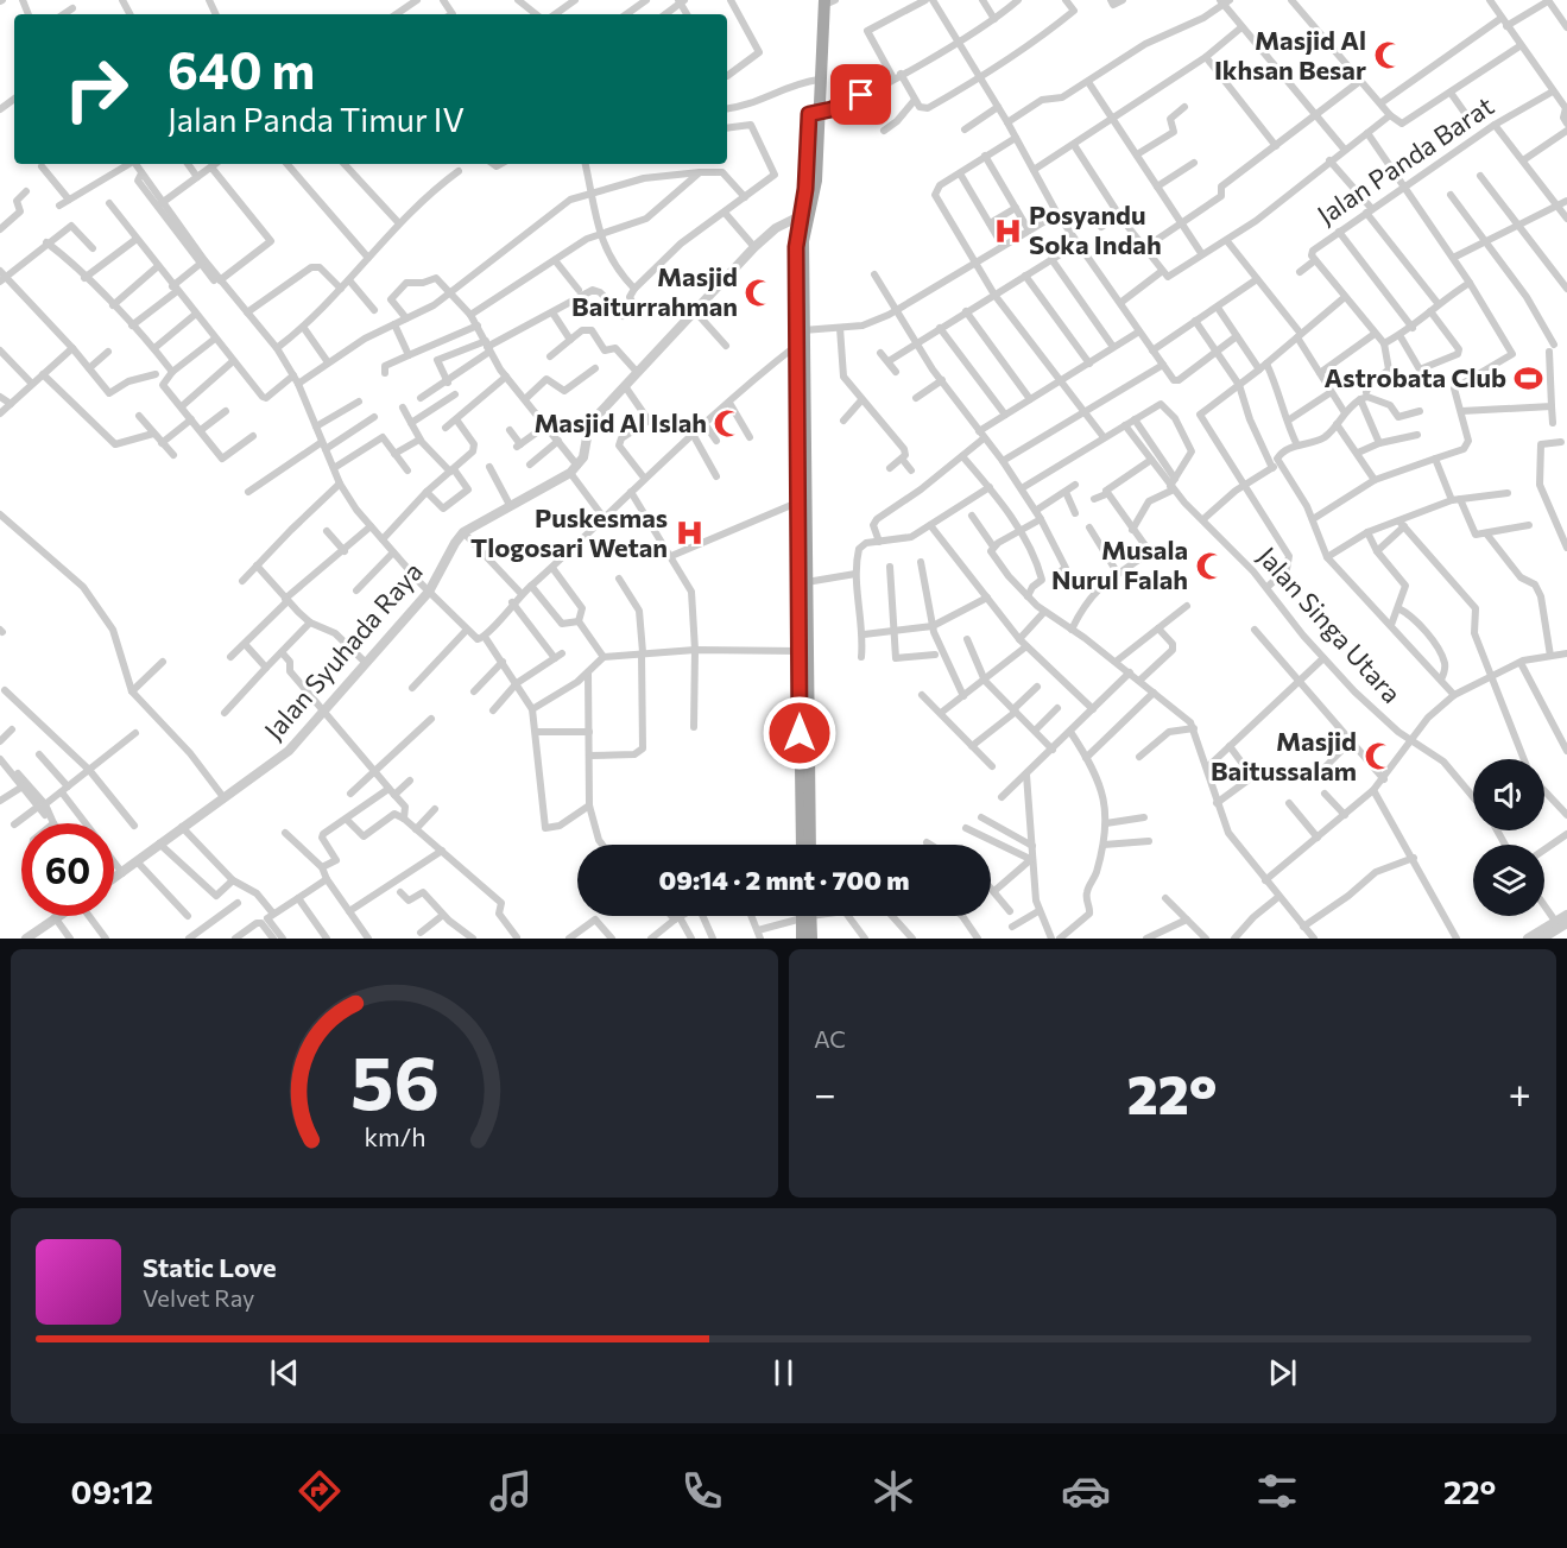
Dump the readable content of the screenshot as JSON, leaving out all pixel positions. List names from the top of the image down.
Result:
{
  "streets": {
    "street": ["Jalan Panda Barat", "Jalan Singa Utara", "Jalan Syuhada Raya"]
  },
  "places": {
    "mosque": [
      "Masjid Al Ikhsan Besar",
      "Masjid Baiturrahman",
      "Masjid Al Islah",
      "Musala Nurul Falah",
      "Masjid Baitussalam"
    ],
    "hospital": ["Posyandu Soka Indah", "Puskesmas Tlogosari Wetan"],
    "sports": ["Astrobata Club"]
  },
  "page": {
    "turn": ["640 m", "Jalan Panda Timur IV"],
    "limit": "60",
    "trip": "09:14 · 2 mnt · 700 m",
    "tile": "AC",
    "heat": ["−", "22°", "+"],
    "song": ["Static Love", "Velvet Ray"],
    "tabs": ["09:12", "22°"],
    "gauge": ["56", "km/h"]
  }
}
